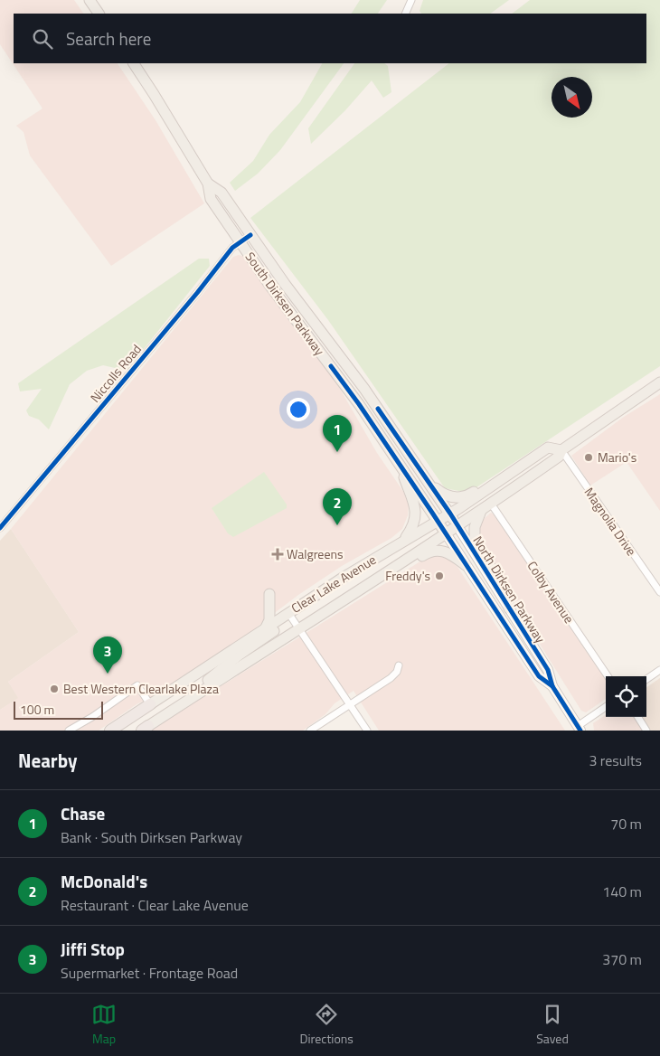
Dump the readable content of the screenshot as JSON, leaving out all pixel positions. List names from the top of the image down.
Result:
{
  "streets": {
    "highway": ["Clear Lake Avenue"],
    "main road": ["South Dirksen Parkway", "North Dirksen Parkway"],
    "street": ["Niccolls Road", "Magnolia Drive", "Colby Avenue"]
  },
  "crossings": [
    ["South Dirksen Parkway", "Niccolls Road"],
    ["South Dirksen Parkway", "Clear Lake Avenue"],
    ["South Dirksen Parkway", "North Dirksen Parkway"],
    ["Magnolia Drive", "Clear Lake Avenue"],
    ["Clear Lake Avenue", "North Dirksen Parkway"],
    ["Clear Lake Avenue", "Colby Avenue"]
  ],
  "places": {
    "other": ["Mario's", "Freddy's", "Best Western Clearlake Plaza"],
    "health": ["Walgreens"]
  },
  "scale_bar": "100 m",
  "north": "bottom right",
  "page": {
    "search": "Search here",
    "pins": ["1", "2", "3"],
    "scale": "100 m",
    "heading": ["Nearby", "3 results"],
    "list": [
      {
        "mark": "1",
        "name": "Chase",
        "note": "Bank · South Dirksen Parkway",
        "value": "70 m"
      },
      {
        "mark": "2",
        "name": "McDonald's",
        "note": "Restaurant · Clear Lake Avenue",
        "value": "140 m"
      },
      {
        "mark": "3",
        "name": "Jiffi Stop",
        "note": "Supermarket · Frontage Road",
        "value": "370 m"
      }
    ],
    "nav": ["Map", "Directions", "Saved"]
  }
}
